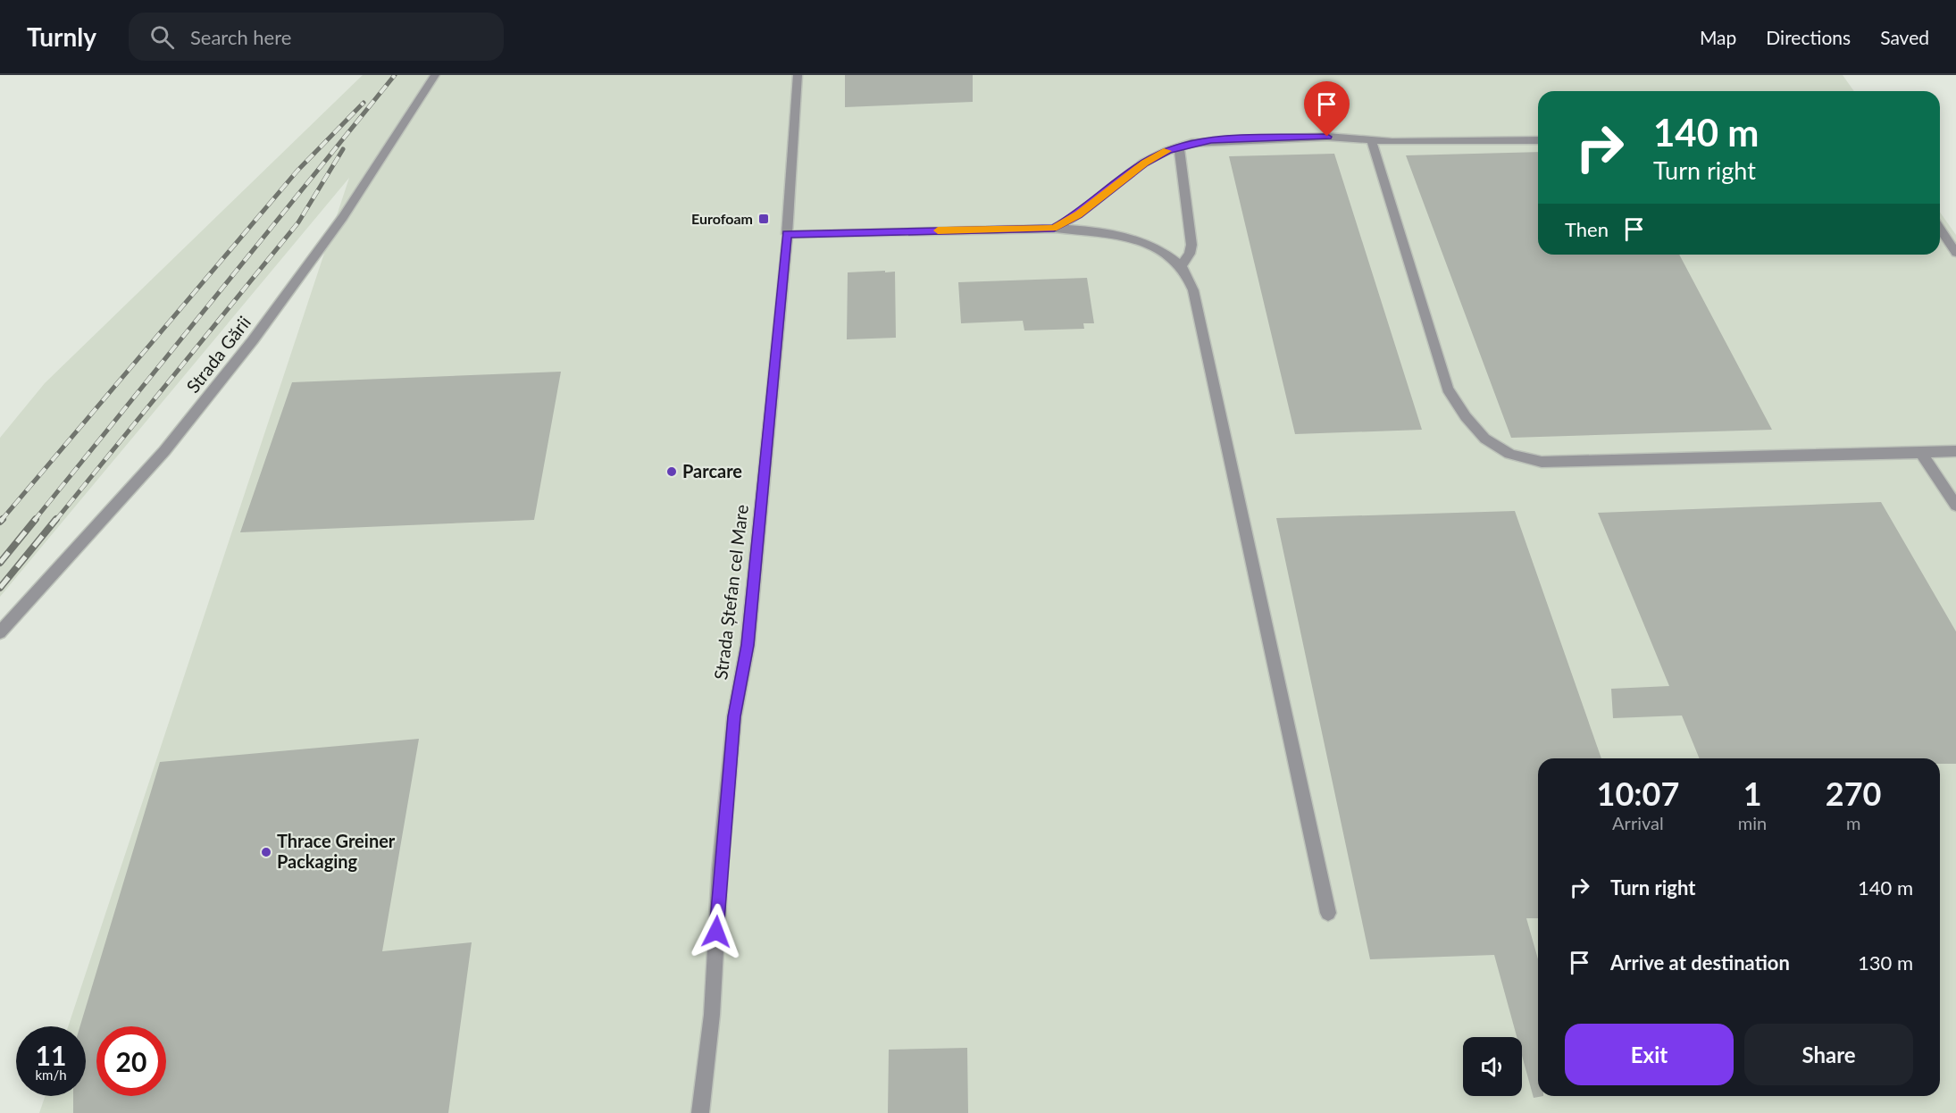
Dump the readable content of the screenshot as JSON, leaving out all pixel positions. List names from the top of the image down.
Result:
{
  "streets": {
    "street": ["Strada Gării", "Strada Ștefan cel Mare"]
  },
  "places": {
    "transit": ["Eurofoam"],
    "other": ["Parcare", "Thrace Greiner Packaging"]
  },
  "page": {
    "header": "Turnly",
    "search": "Search here",
    "nav": ["Map", "Directions", "Saved"],
    "turn": ["140 m", "Turn right"],
    "then": "Then",
    "eta": [
      "10:07",
      "Arrival",
      "1",
      "min",
      "270",
      "m"
    ],
    "list": [
      {
        "name": "Turn right",
        "value": "140 m"
      },
      {
        "name": "Arrive at destination",
        "value": "130 m"
      }
    ],
    "buttons": ["Exit", "Share"],
    "speed": "11 km/h",
    "limit": "20"
  }
}
